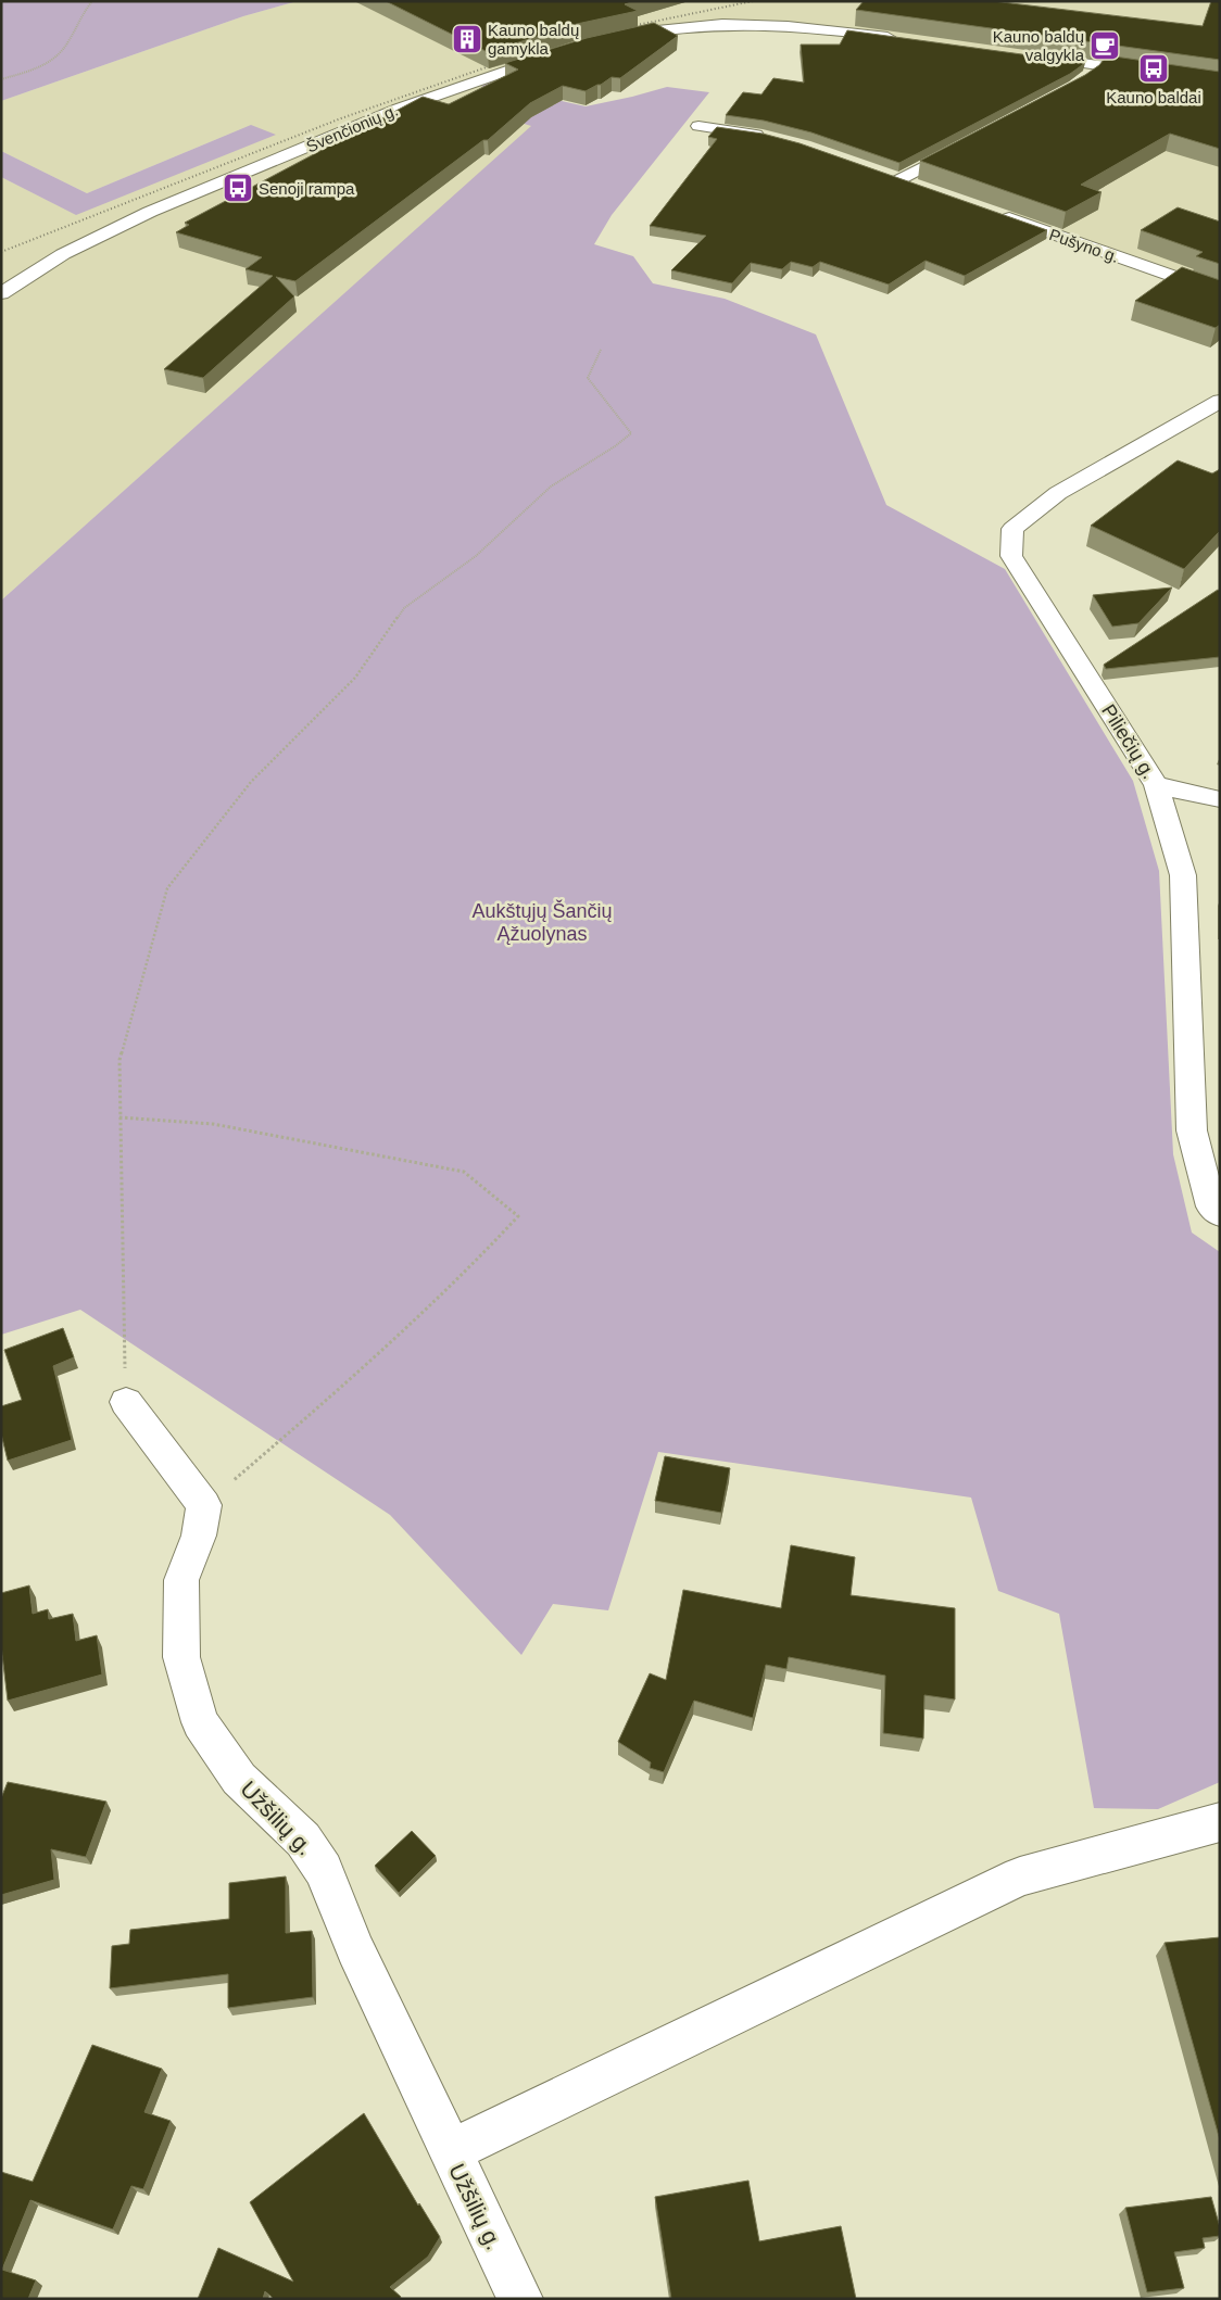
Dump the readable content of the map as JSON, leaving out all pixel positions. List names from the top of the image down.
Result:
{
  "streets": {
    "street": [
      "Švenčionių g.",
      "Pušyno g.",
      "Piliečių g.",
      "Užšilių g."
    ]
  },
  "parks": ["Aukštųjų Šančių Ąžuolynas"],
  "places": {
    "building": ["Kauno baldų gamykla"],
    "cafe": ["Kauno baldų valgykla"],
    "bus stop": ["Kauno baldai", "Senoji rampa"]
  }
}
